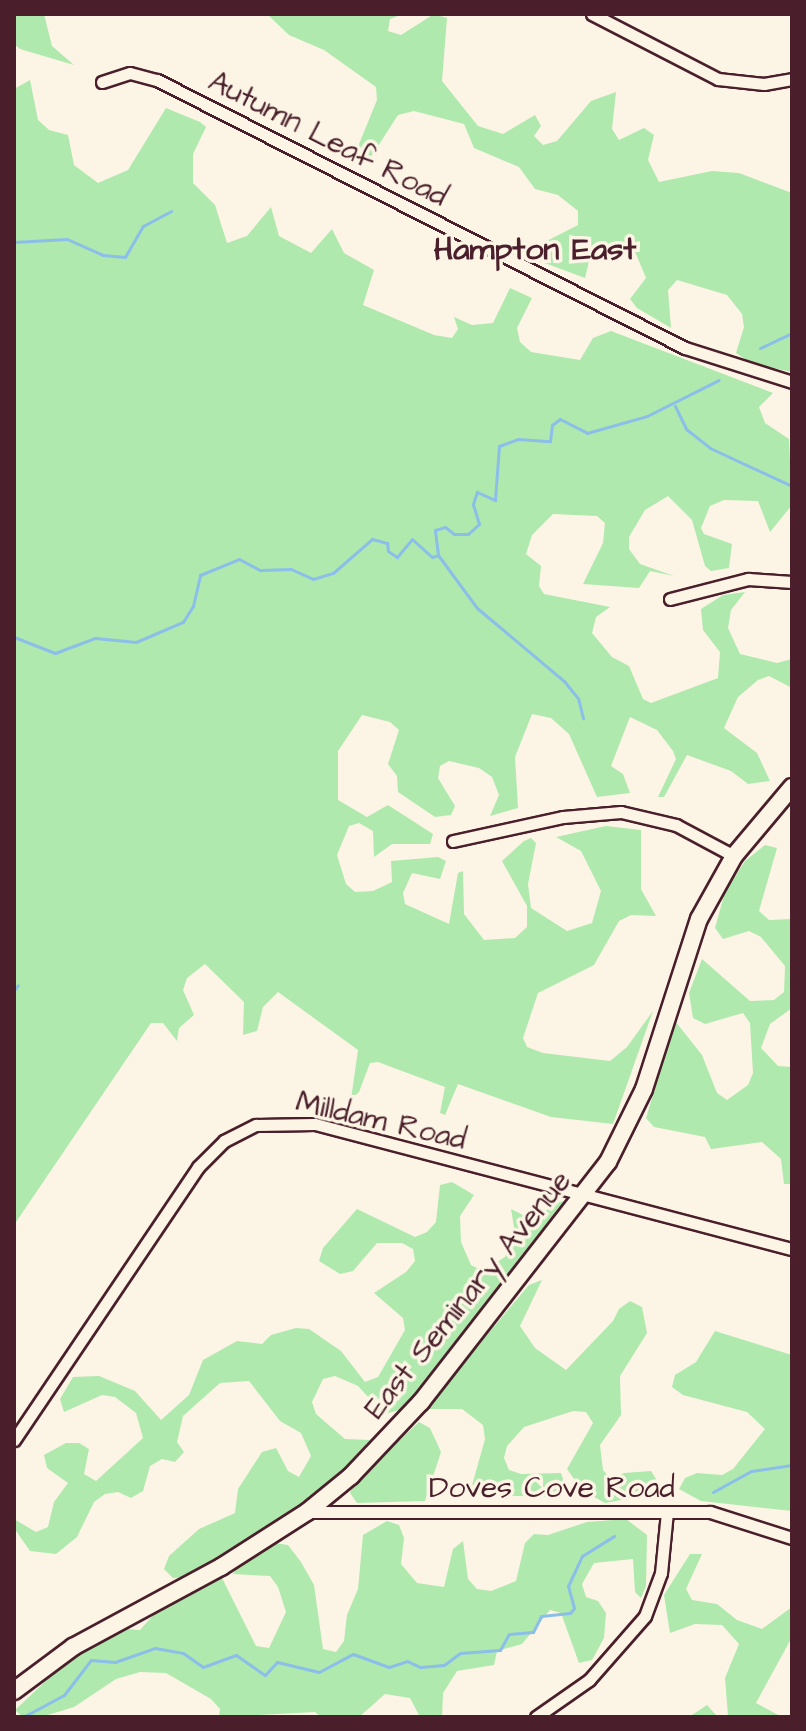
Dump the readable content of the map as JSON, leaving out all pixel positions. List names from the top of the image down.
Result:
{
  "streets": {
    "street": [
      "Autumn Leaf Road",
      "Milldam Road",
      "East Seminary Avenue",
      "Doves Cove Road"
    ]
  },
  "crossings": [
    ["Milldam Road", "East Seminary Avenue"],
    ["East Seminary Avenue", "Doves Cove Road"]
  ],
  "districts": ["Hampton East"]
}
